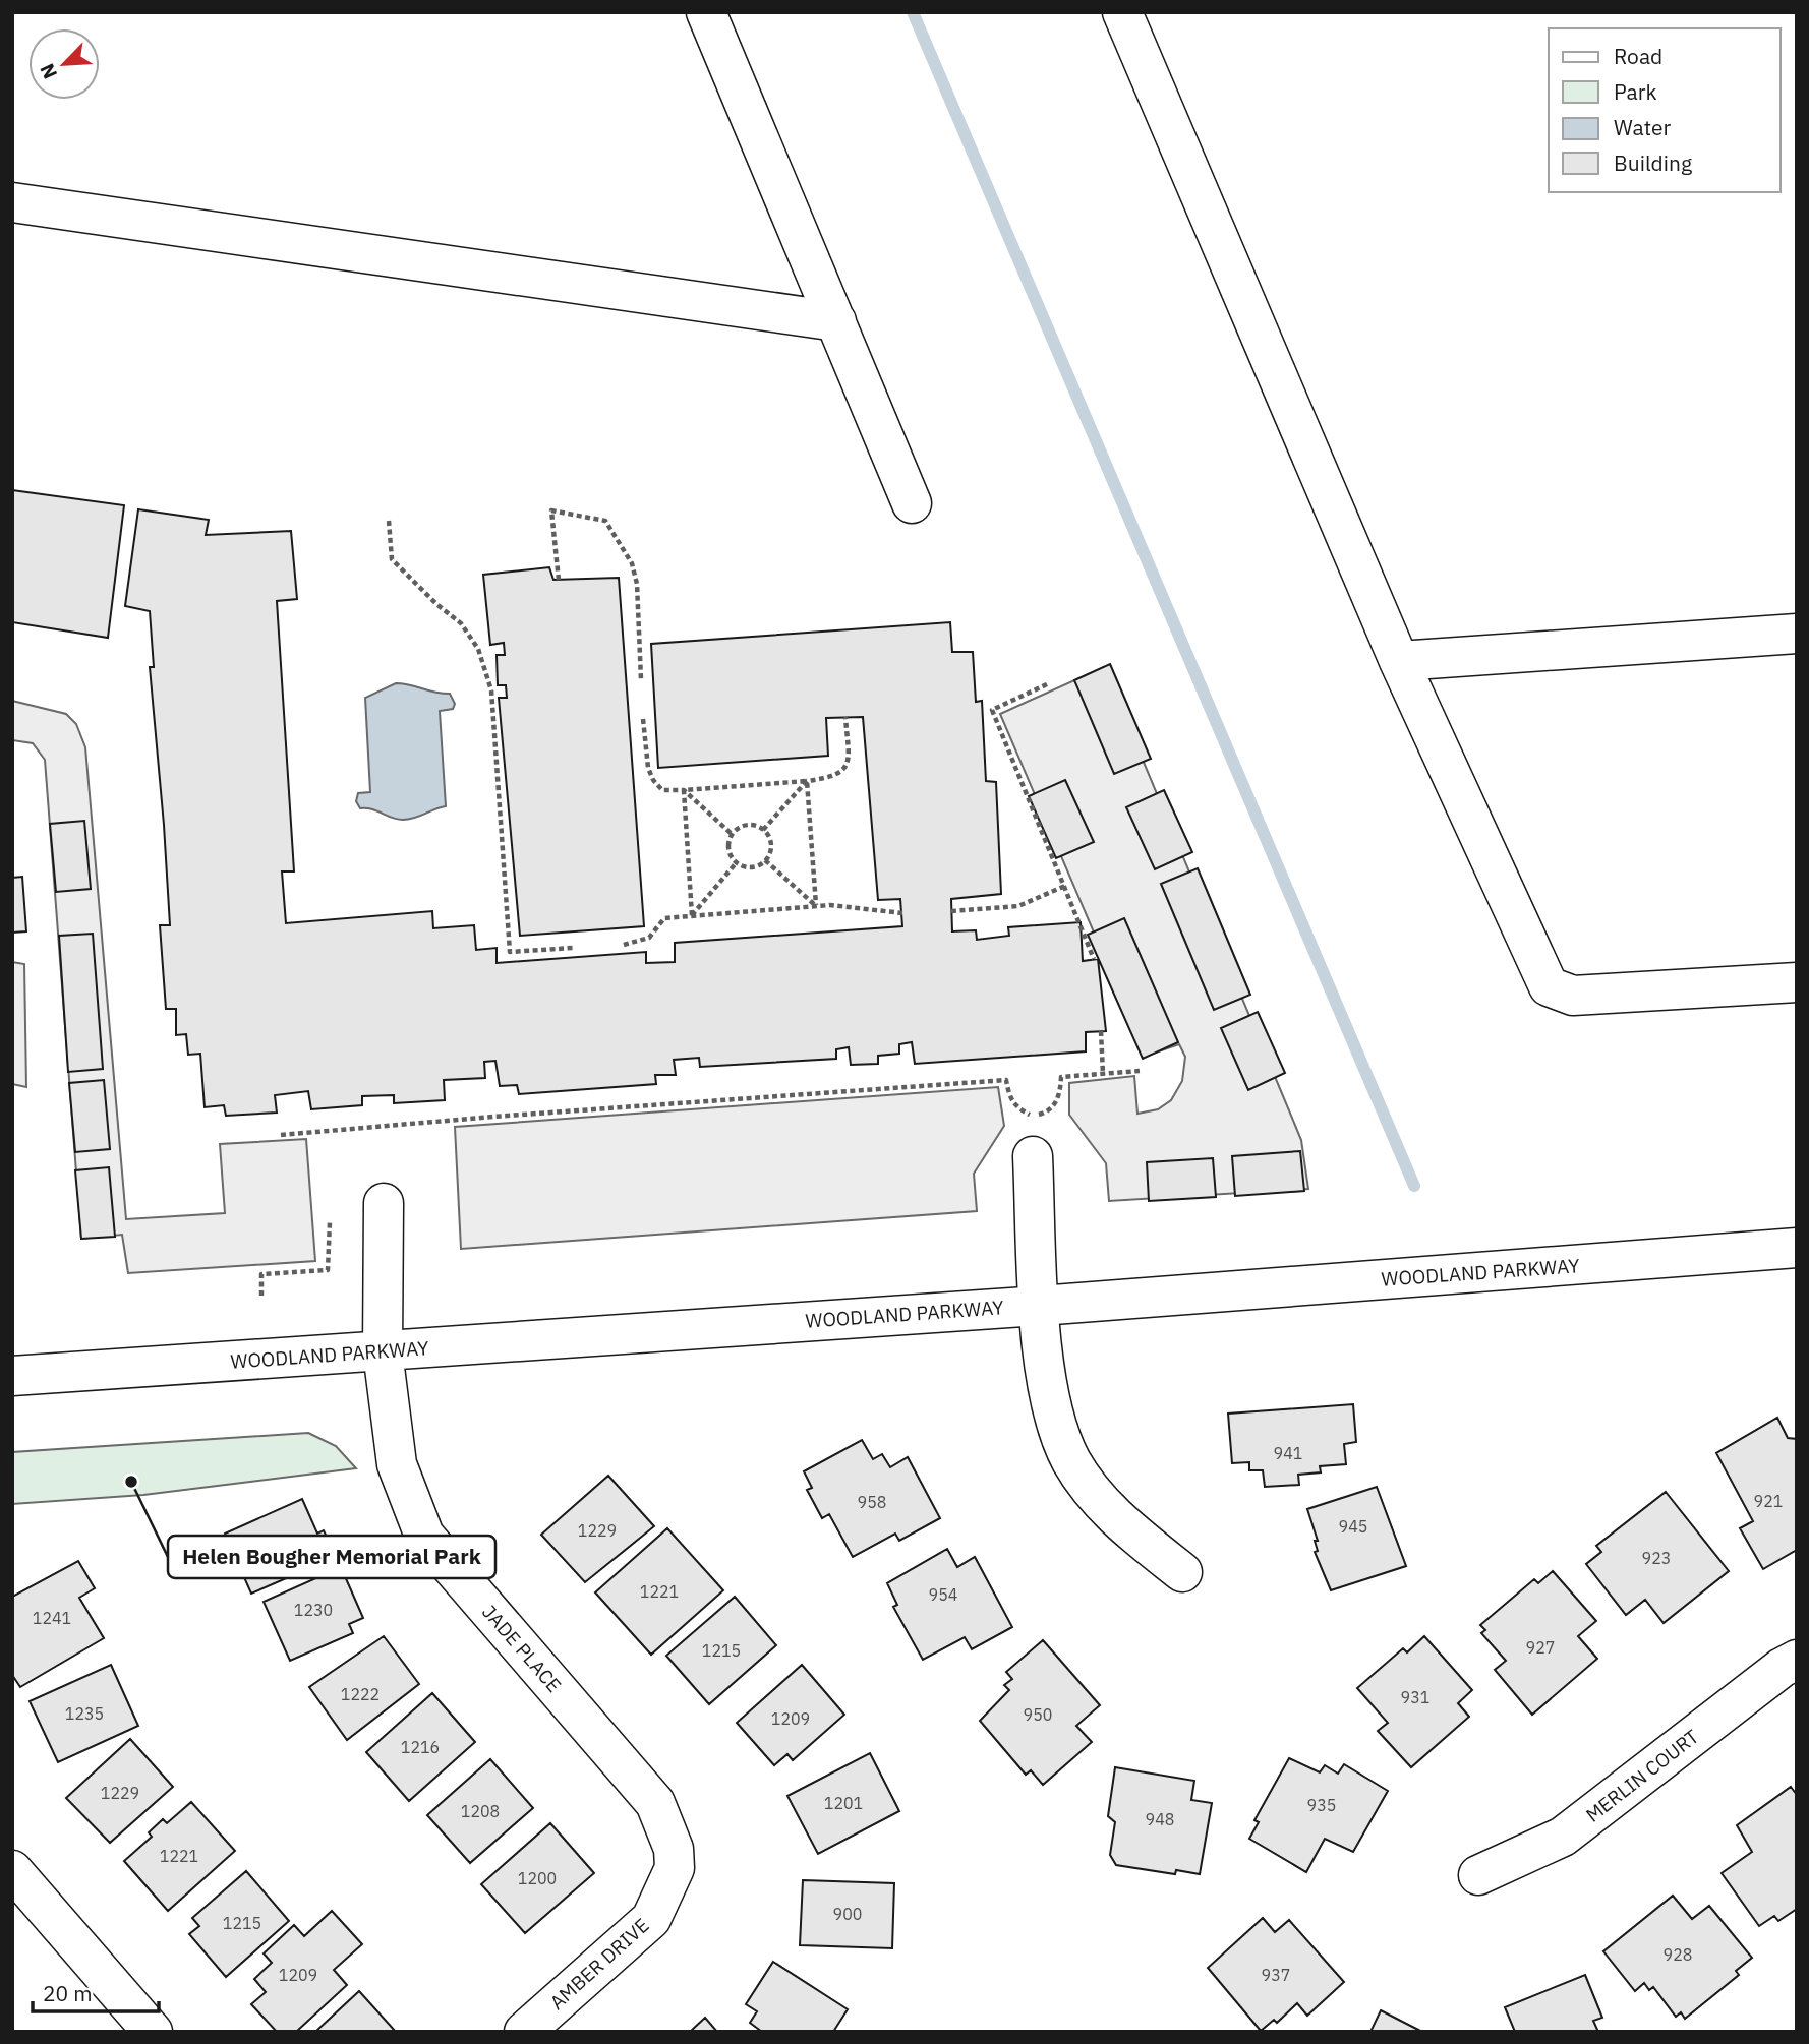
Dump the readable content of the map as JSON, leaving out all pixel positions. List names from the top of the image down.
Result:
{
  "streets": {
    "main road": [
      "WOODLAND PARKWAY",
      "JADE PLACE",
      "MERLIN COURT",
      "AMBER DRIVE"
    ]
  },
  "crossings": [
    ["WOODLAND PARKWAY", "JADE PLACE"],
    ["JADE PLACE", "AMBER DRIVE"]
  ],
  "places": ["Helen Bougher Memorial Park"],
  "house_numbers": [
    "941",
    "921",
    "958",
    "945",
    "1229",
    "923",
    "1221",
    "954",
    "1230",
    "1241",
    "927",
    "1215",
    "1222",
    "931",
    "1235",
    "950",
    "1209",
    "1216",
    "1229",
    "1201",
    "935",
    "1208",
    "948",
    "1221",
    "1200",
    "900",
    "1215",
    "928",
    "1209",
    "937"
  ],
  "legend": [
    "Road",
    "Park",
    "Water",
    "Building"
  ],
  "scale_bar": "20 m",
  "north": "bottom left"
}
